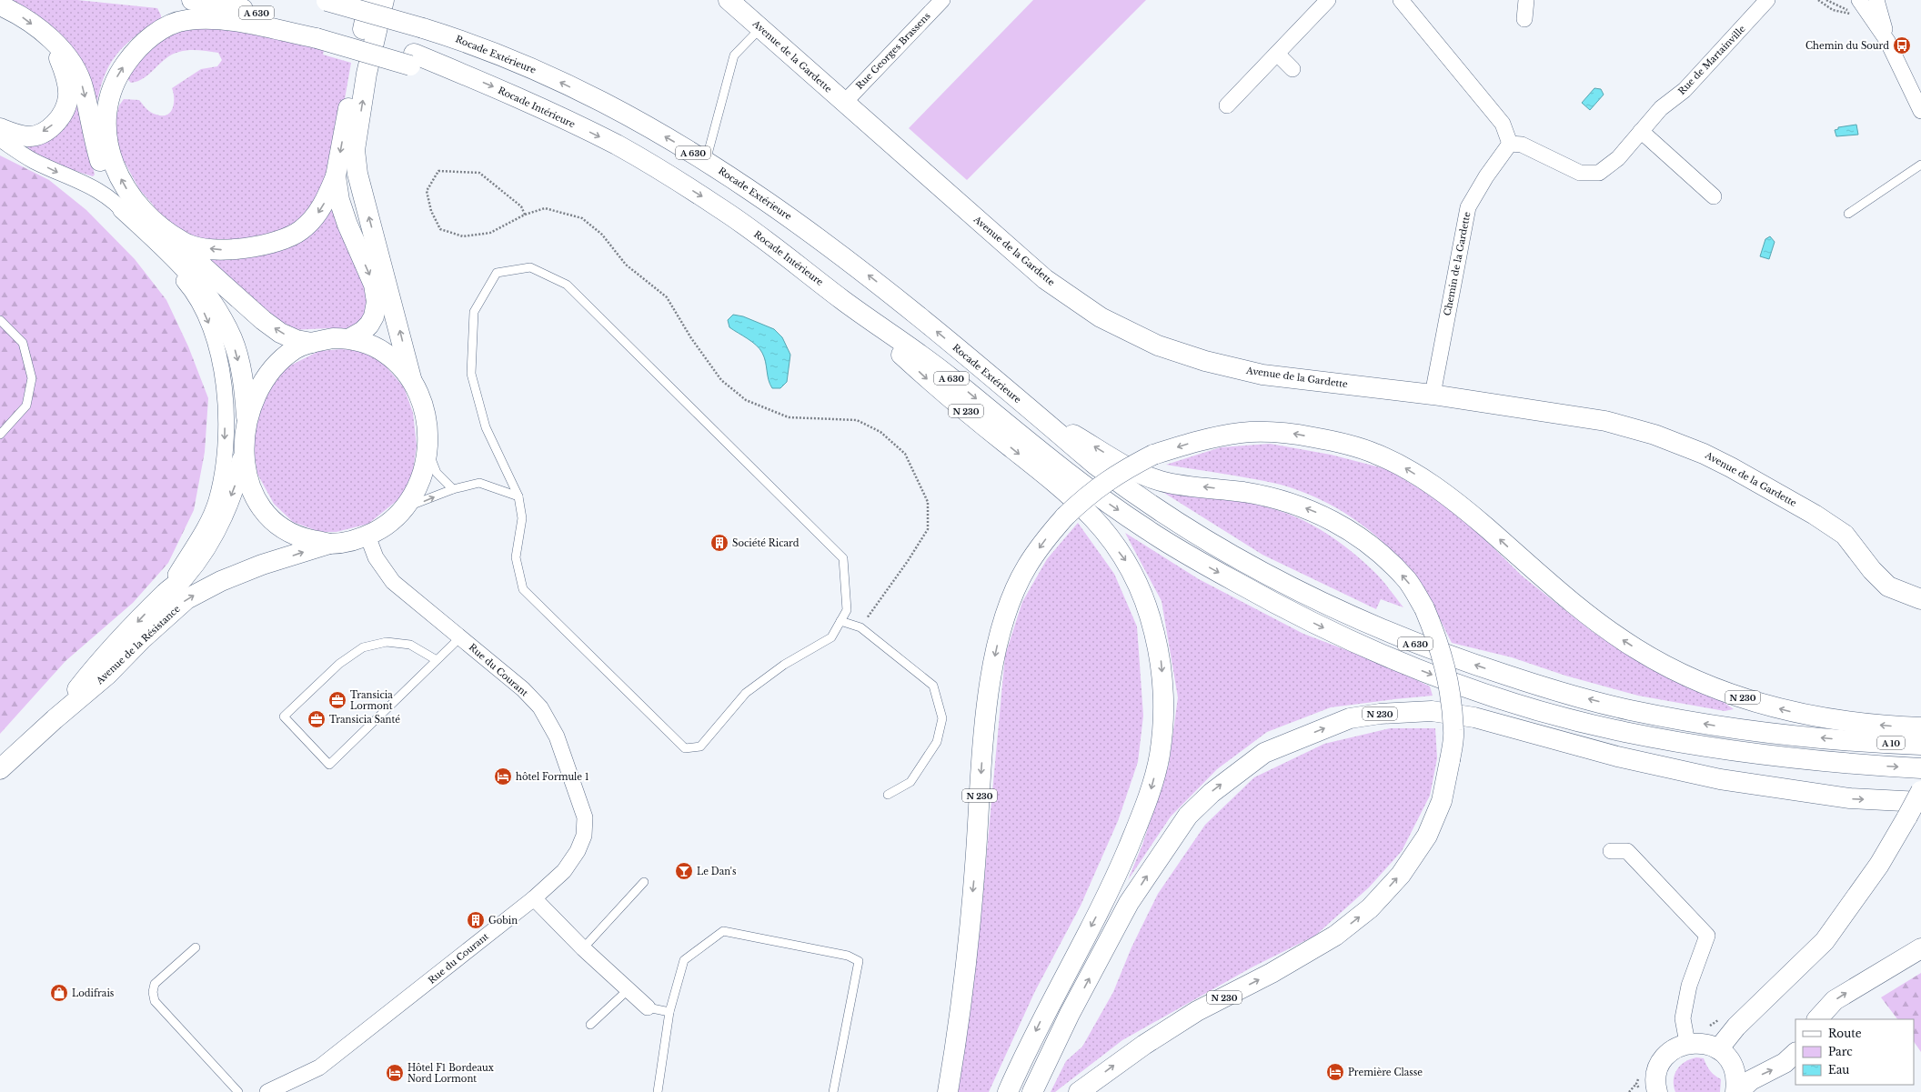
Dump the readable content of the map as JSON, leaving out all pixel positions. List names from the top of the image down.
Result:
{
  "streets": {
    "main road": [
      "A 630",
      "Rocade Extérieure",
      "Avenue de la Gardette",
      "Rocade Intérieure",
      "N 230",
      "Avenue de la Résistance",
      "A 10"
    ],
    "street": [
      "Rue Georges Brassens",
      "Rue de Martainville",
      "Chemin de la Gardette",
      "Rue du Courant"
    ]
  },
  "crossings": [
    ["A 630", "Rocade Extérieure"],
    ["A 630", "Rocade Intérieure"],
    ["A 630", "N 230"],
    ["A 630", "A 10"],
    ["Rue Georges Brassens", "Avenue de la Gardette"],
    ["Rocade Extérieure", "N 230"],
    ["Avenue de la Gardette", "Chemin de la Gardette"],
    ["Rue de Martainville", "Chemin de la Gardette"],
    ["Rocade Intérieure", "N 230"]
  ],
  "one_way": ["Rocade Extérieure", "Rocade Intérieure"],
  "places": {
    "bus stop": ["Chemin du Sourd"],
    "building": ["Société Ricard", "Gobin"],
    "office": ["Transicia Lormont", "Transicia Santé"],
    "hotel": ["hôtel Formule 1", "Première Classe", "Hôtel F1 Bordeaux Nord Lormont"],
    "bar": ["Le Dan's"],
    "shop": ["Lodifrais"]
  },
  "legend": ["Route", "Parc", "Eau"]
}
